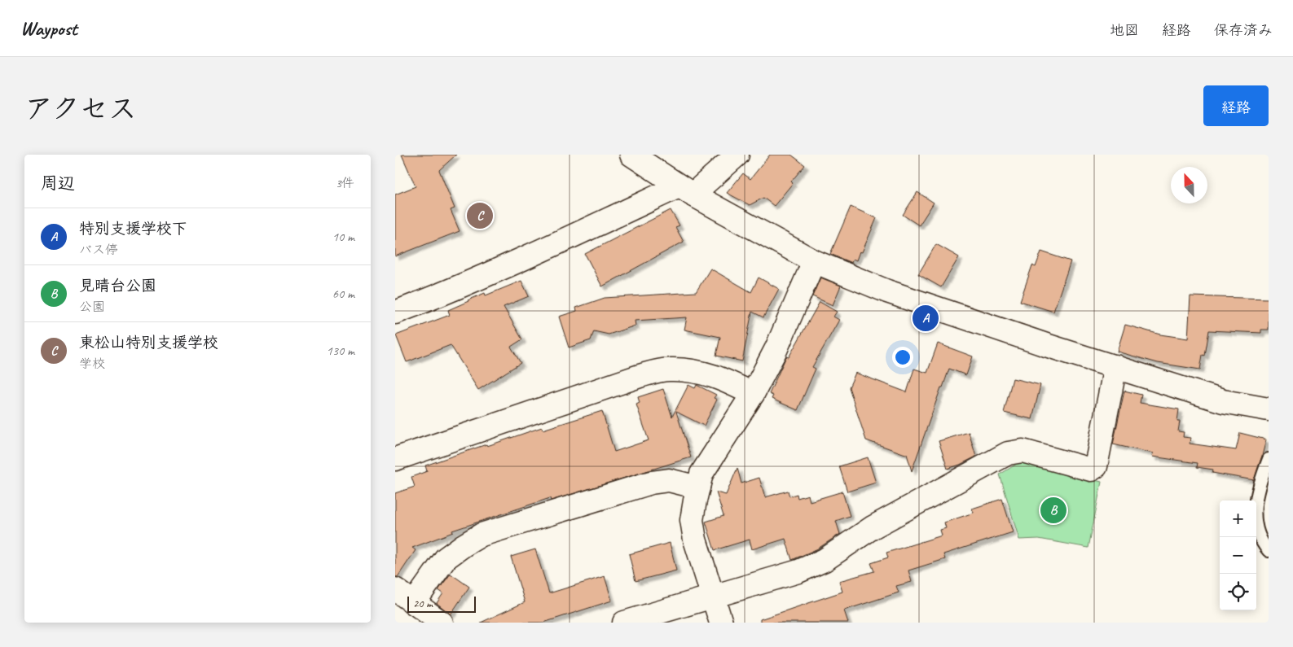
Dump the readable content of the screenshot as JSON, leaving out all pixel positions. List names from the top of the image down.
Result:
{
  "scale_bar": "20 m",
  "north": "top",
  "page": {
    "header": "Waypost",
    "nav": ["地図", "経路", "保存済み"],
    "title": "アクセス",
    "buttons": "経路",
    "heading": ["周辺", "3件"],
    "pins": ["C", "A", "B"],
    "list": [
      {
        "mark": "A",
        "name": "特別支援学校下",
        "note": "バス停",
        "value": "10 m"
      },
      {
        "mark": "B",
        "name": "見晴台公園",
        "note": "公園",
        "value": "60 m"
      },
      {
        "mark": "C",
        "name": "東松山特別支援学校",
        "note": "学校",
        "value": "130 m"
      }
    ],
    "map_buttons": ["+", "−"],
    "scale": "20 m"
  }
}
